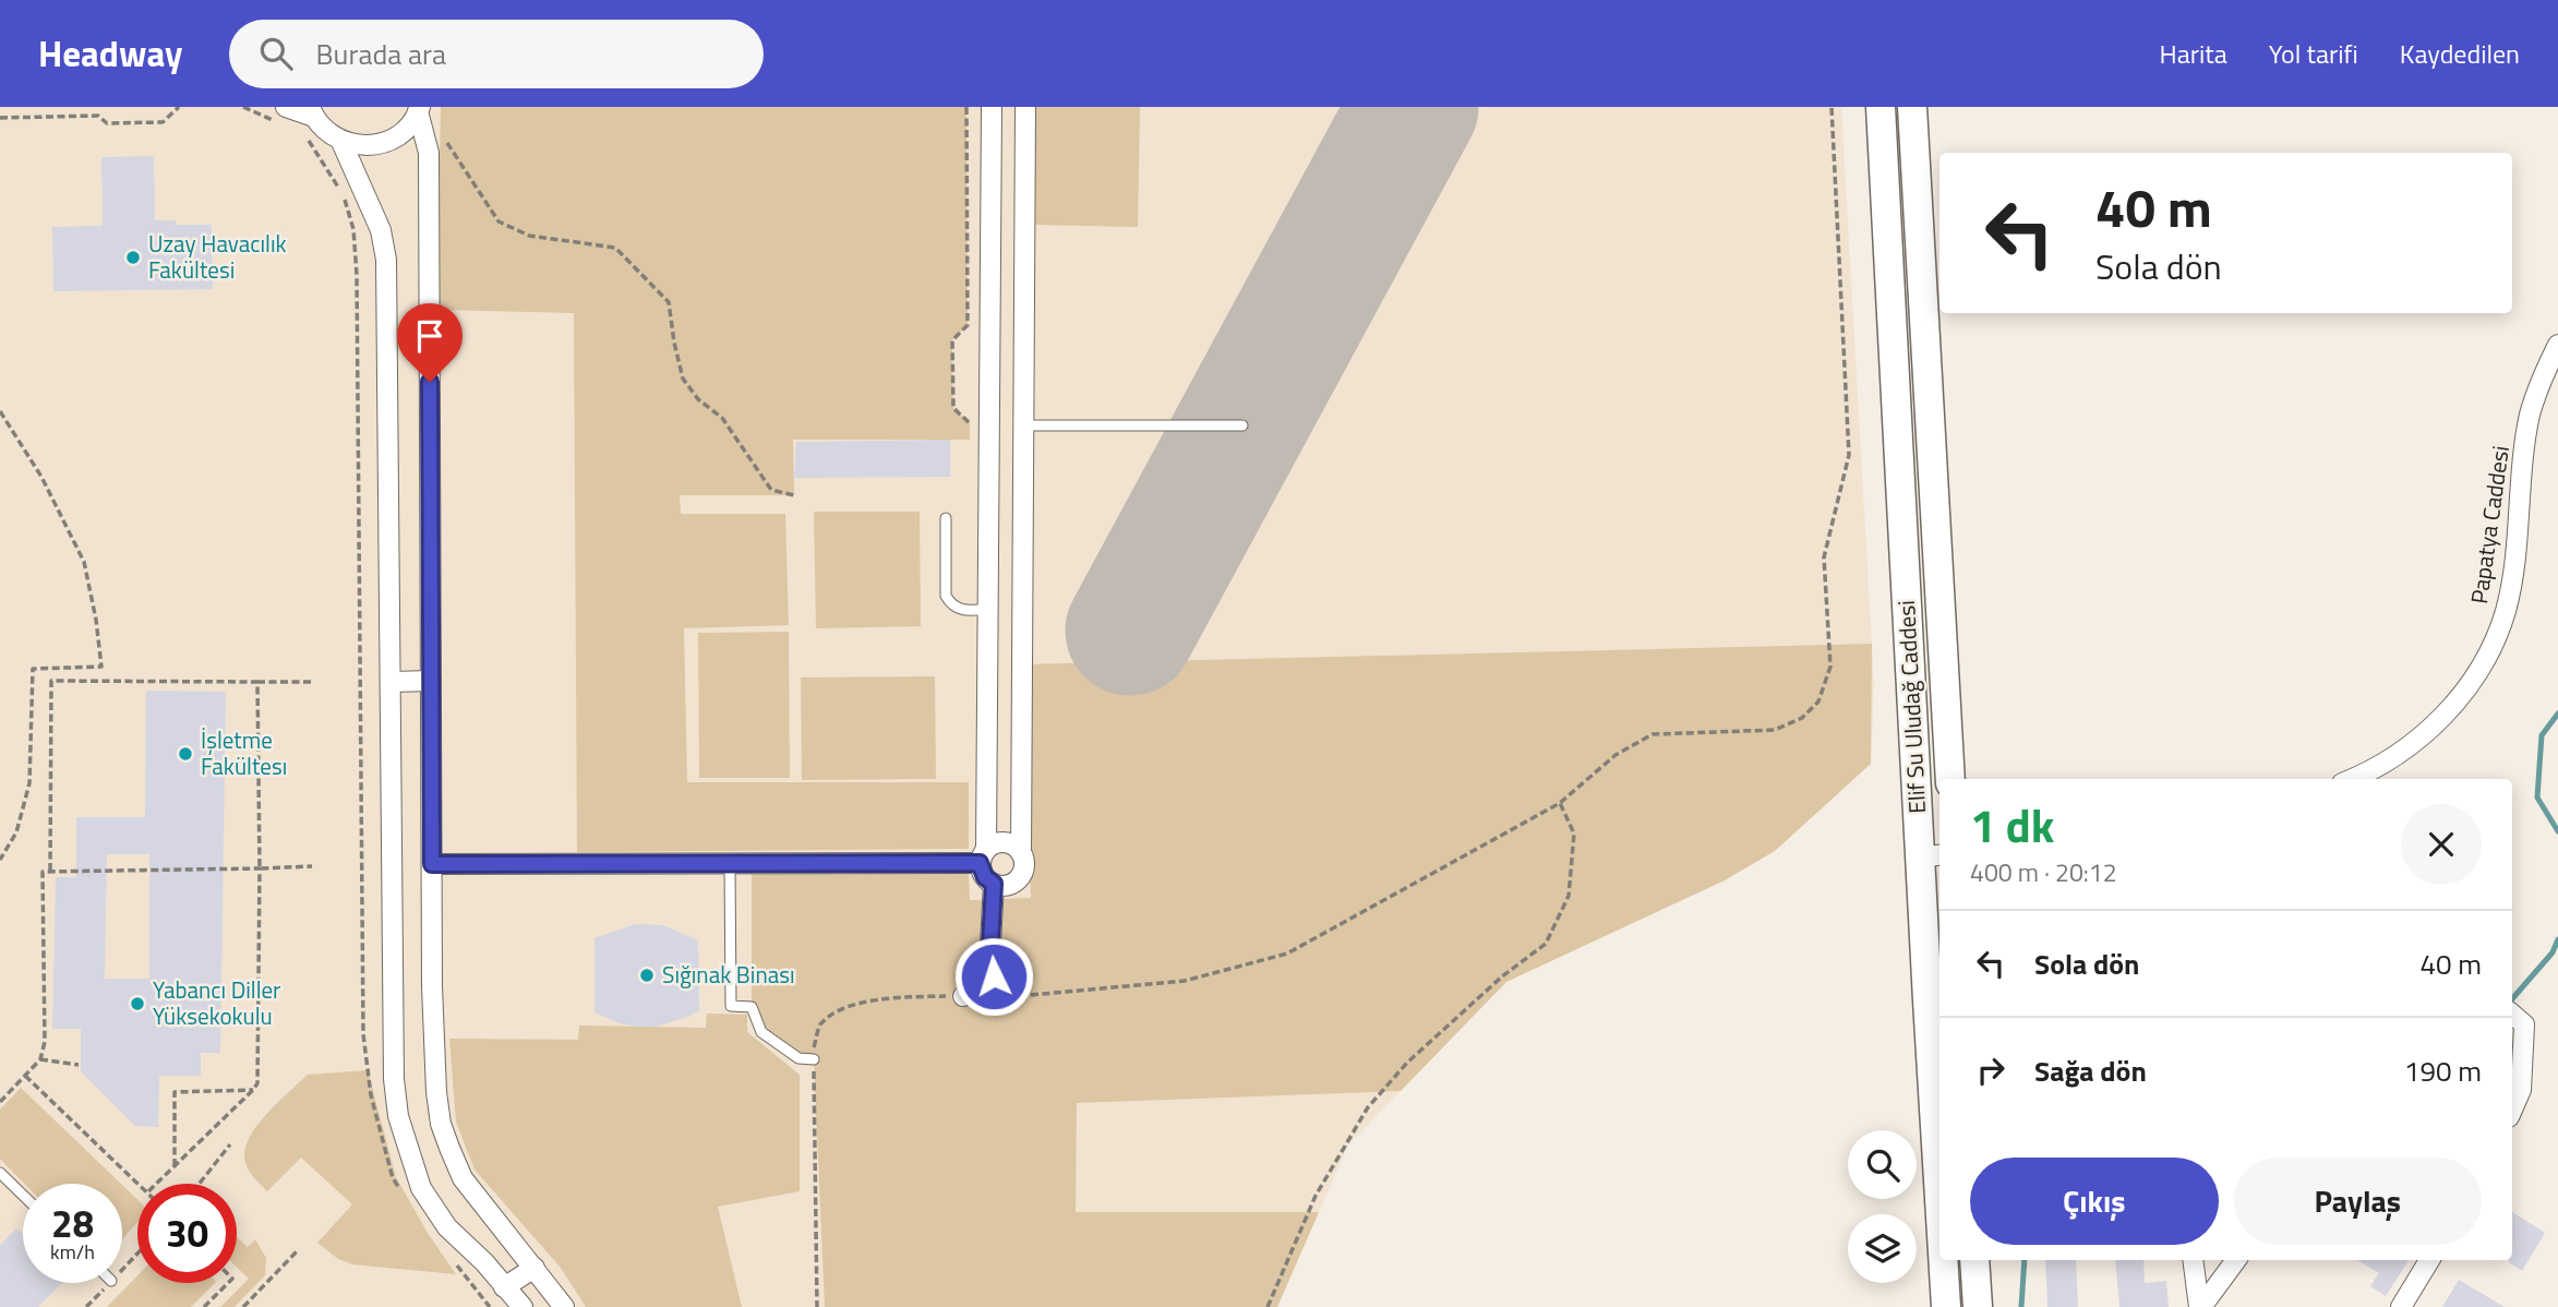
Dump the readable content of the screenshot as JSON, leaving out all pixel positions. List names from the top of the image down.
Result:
{
  "streets": {
    "main road": ["Elif Su Uludağ Caddesi"],
    "street": ["Papatya Caddesi"]
  },
  "places": [
    "Uzay Havacılık Fakültesi",
    "İşletme Fakültesı",
    "Sığınak Binası",
    "Yabancı Diller Yüksekokulu"
  ],
  "page": {
    "header": "Headway",
    "search": "Burada ara",
    "nav": ["Harita", "Yol tarifi", "Kaydedilen"],
    "turn": ["40 m", "Sola dön"],
    "heading": ["1 dk", "400 m · 20:12"],
    "list": [
      {
        "name": "Sola dön",
        "value": "40 m"
      },
      {
        "name": "Sağa dön",
        "value": "190 m"
      }
    ],
    "buttons": ["Çıkış", "Paylaş"],
    "speed": "28 km/h",
    "limit": "30"
  }
}
